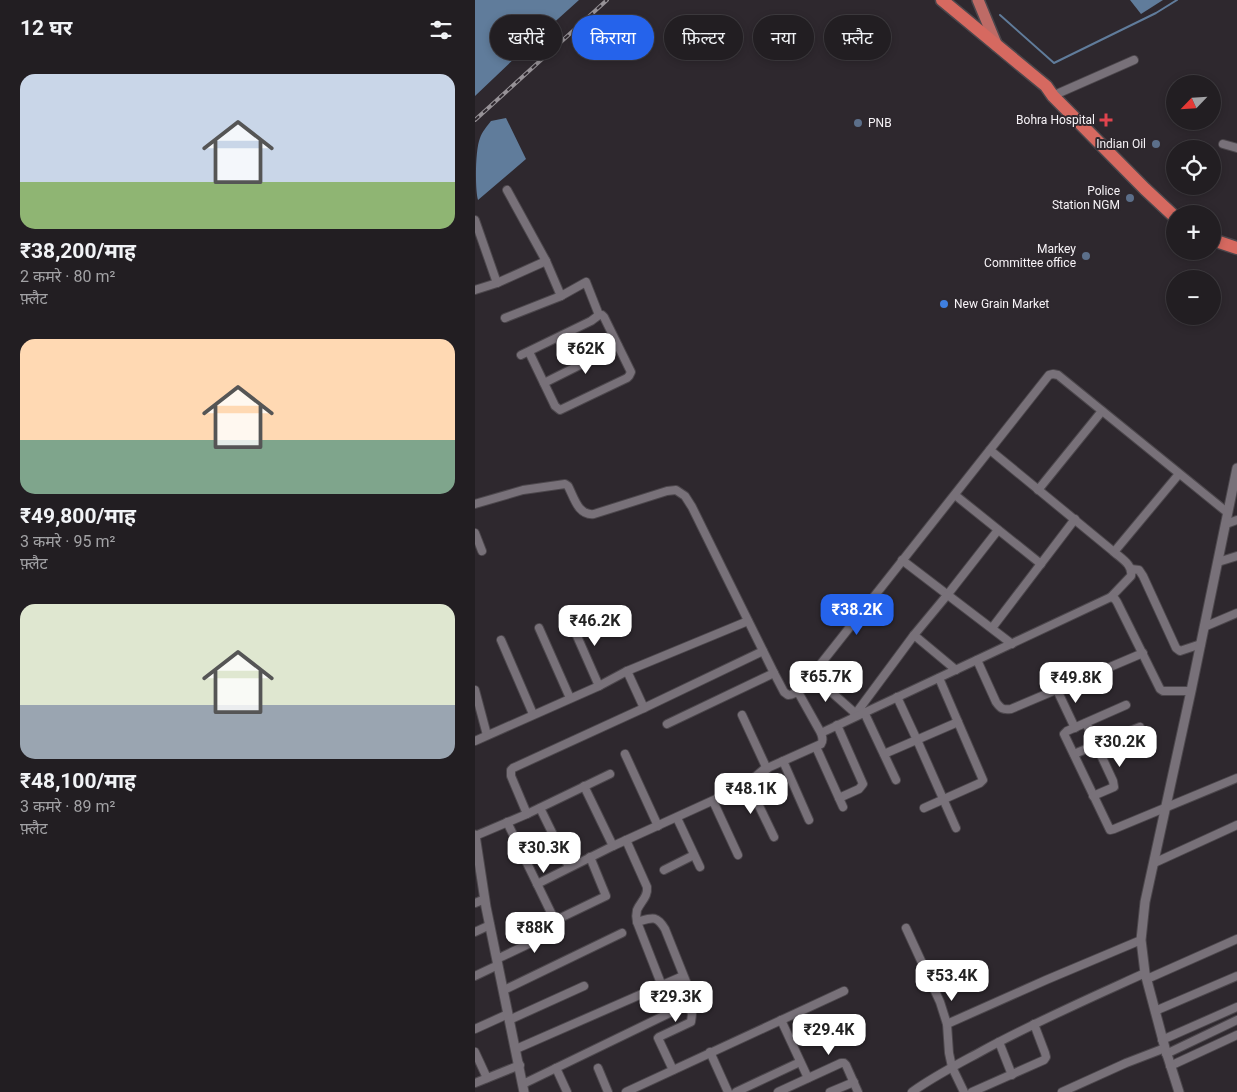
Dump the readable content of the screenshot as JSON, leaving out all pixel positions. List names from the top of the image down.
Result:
{
  "places": {
    "health": ["Bohra Hospital"],
    "other": [
      "PNB",
      "Indian Oil",
      "Police Station NGM",
      "Markey Committee office",
      "New Grain Market"
    ]
  },
  "north": "bottom left",
  "page": {
    "heading": "12 घर",
    "chip": [
      "खरीदें",
      "किराया",
      "फ़िल्टर",
      "नया",
      "फ़्लैट"
    ],
    "list": [
      {
        "name": "₹38,200/माह",
        "note": "2 कमरे · 80 m² · फ़्लैट"
      },
      {
        "name": "₹49,800/माह",
        "note": "3 कमरे · 95 m² · फ़्लैट"
      },
      {
        "name": "₹48,100/माह",
        "note": "3 कमरे · 89 m² · फ़्लैट"
      }
    ],
    "map_buttons": ["+", "−"],
    "price": [
      "₹62K",
      "₹38.2K",
      "₹46.2K",
      "₹65.7K",
      "₹49.8K",
      "₹30.2K",
      "₹48.1K",
      "₹30.3K",
      "₹88K",
      "₹53.4K",
      "₹29.3K",
      "₹29.4K"
    ]
  }
}
